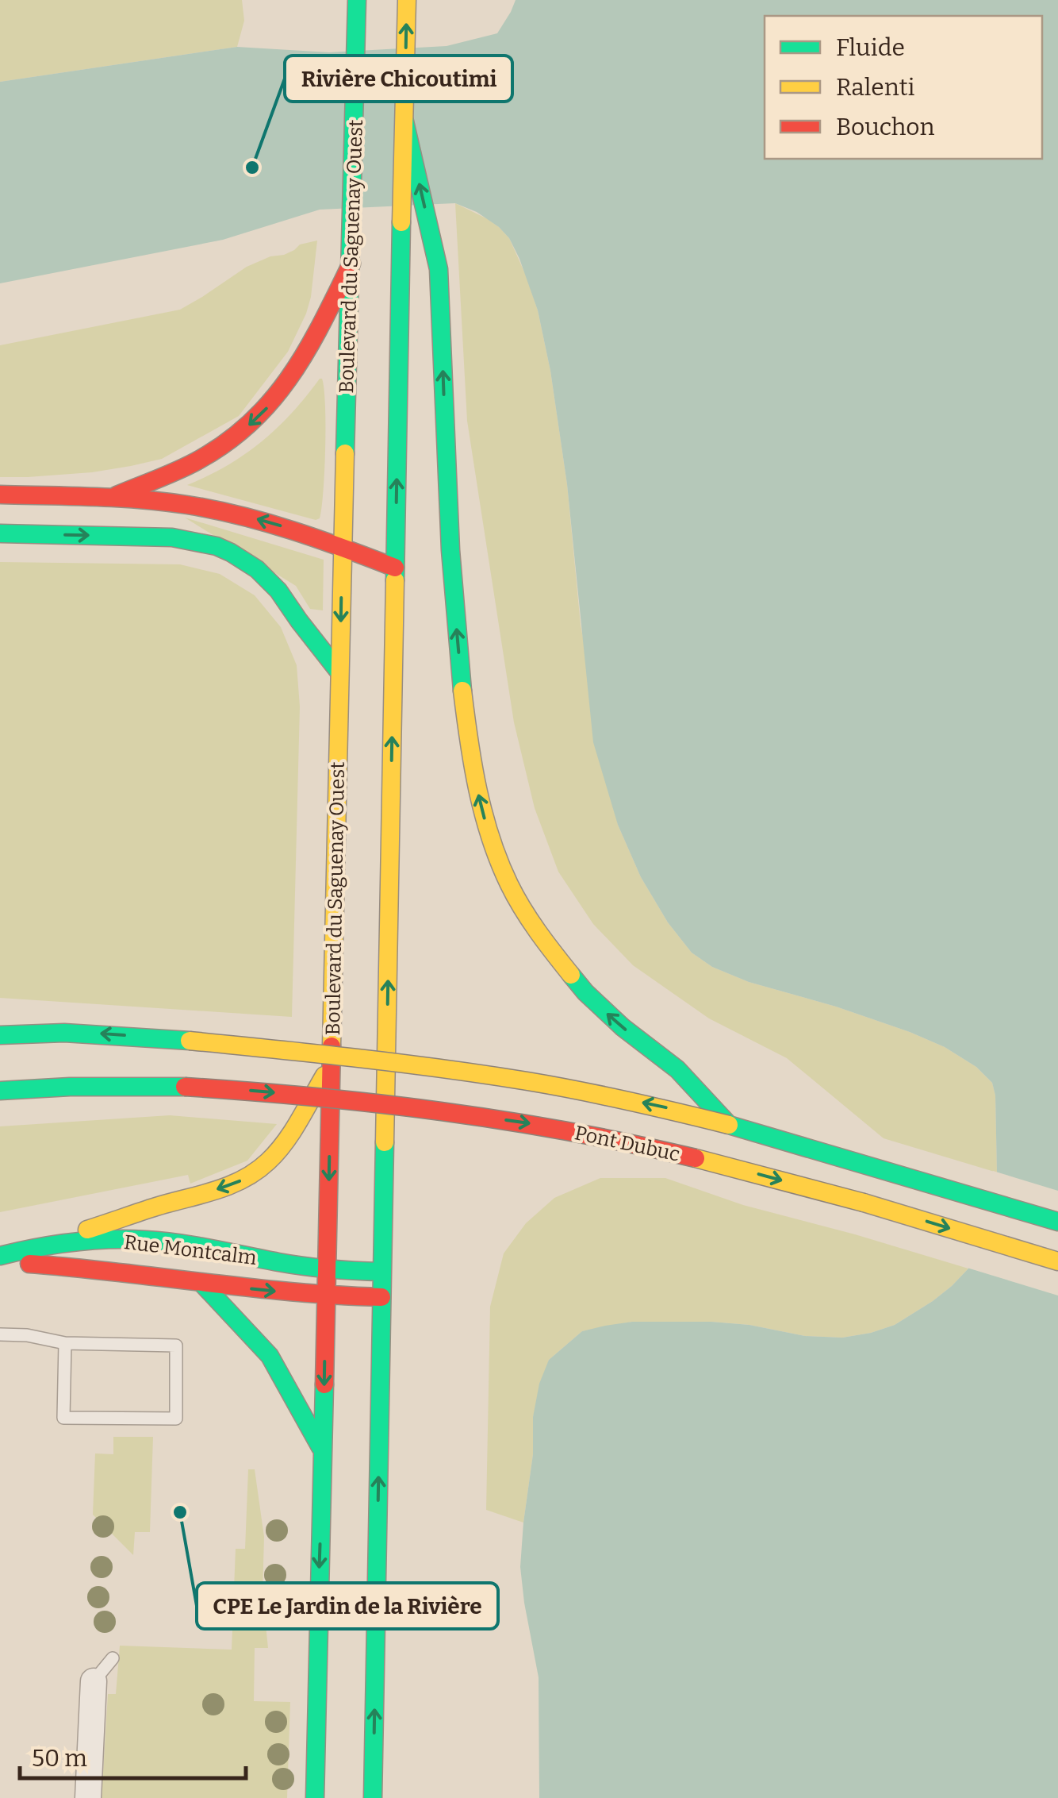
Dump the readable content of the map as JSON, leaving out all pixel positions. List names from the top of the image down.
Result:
{
  "streets": {
    "main road": ["Boulevard du Saguenay Ouest", "Pont Dubuc", "Rue Montcalm"]
  },
  "crossings": [
    ["Boulevard du Saguenay Ouest", "Rue Montcalm"]
  ],
  "places": ["Rivière Chicoutimi", "CPE Le Jardin de la Rivière"],
  "legend": ["Fluide", "Ralenti", "Bouchon"],
  "scale_bar": "50 m"
}
